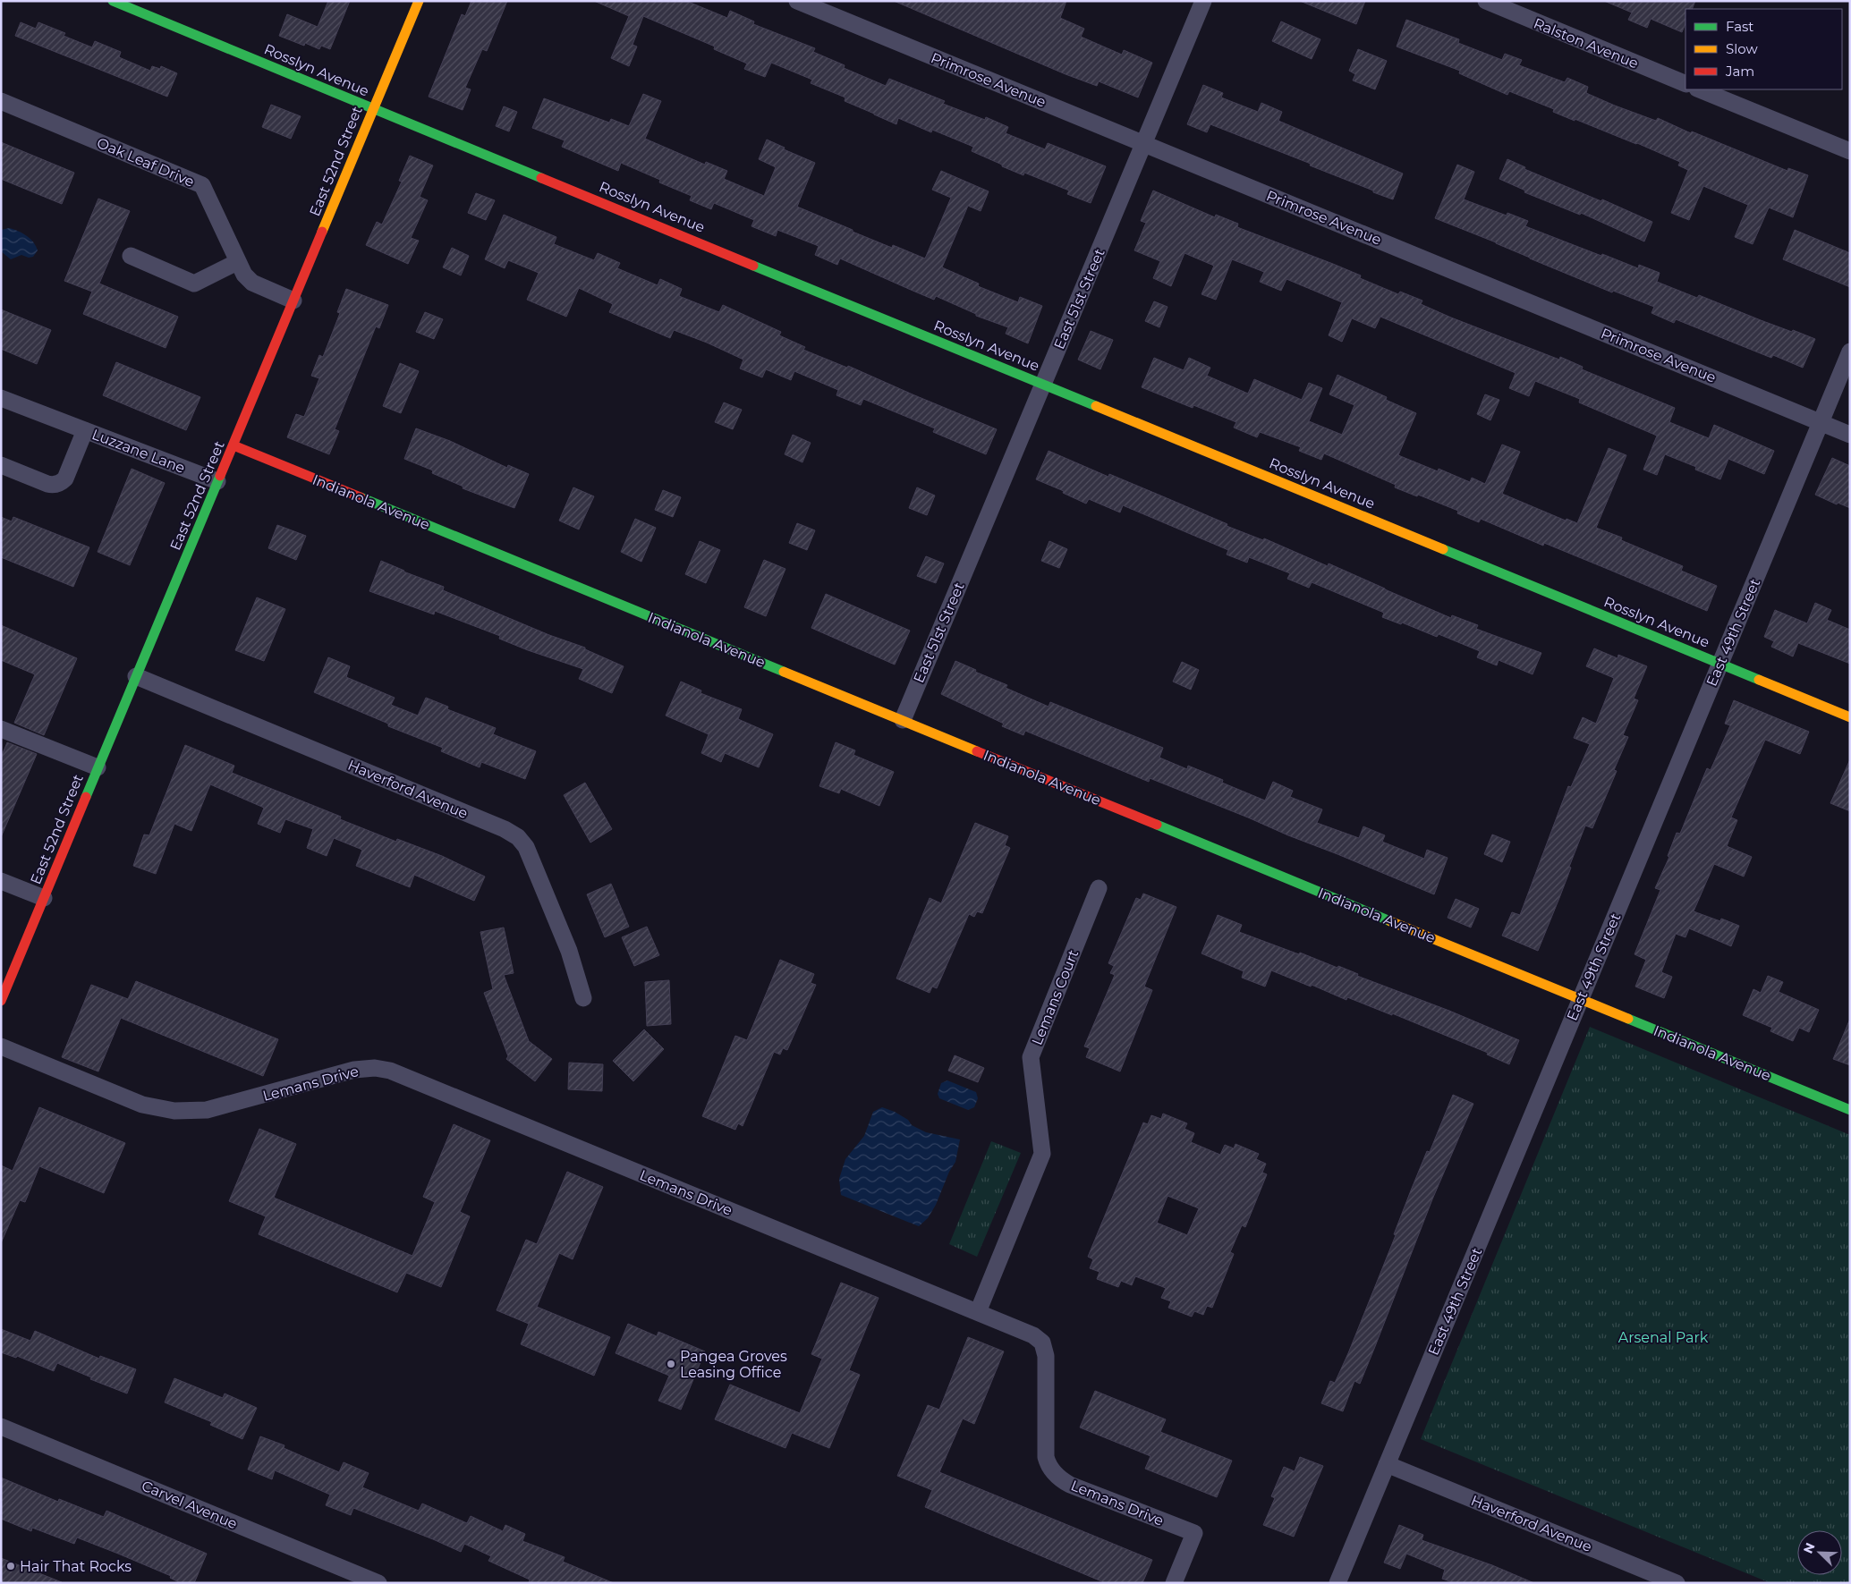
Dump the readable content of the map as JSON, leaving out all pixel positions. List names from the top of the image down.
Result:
{
  "streets": {
    "street": [
      "Ralston Avenue",
      "Rosslyn Avenue",
      "Primrose Avenue",
      "East 52nd Street",
      "Oak Leaf Drive",
      "East 51st Street",
      "Luzzane Lane",
      "Indianola Avenue",
      "East 49th Street",
      "Haverford Avenue",
      "Lemans Court",
      "Lemans Drive",
      "Carvel Avenue"
    ]
  },
  "crossings": [
    ["Rosslyn Avenue", "East 52nd Street"],
    ["Rosslyn Avenue", "East 51st Street"],
    ["Rosslyn Avenue", "East 49th Street"],
    ["Primrose Avenue", "East 51st Street"],
    ["Primrose Avenue", "East 49th Street"],
    ["East 52nd Street", "Luzzane Lane"],
    ["East 52nd Street", "Indianola Avenue"],
    ["East 52nd Street", "Haverford Avenue"],
    ["East 51st Street", "Indianola Avenue"],
    ["Indianola Avenue", "East 49th Street"],
    ["East 49th Street", "Haverford Avenue"],
    ["Lemans Court", "Lemans Drive"]
  ],
  "parks": ["Arsenal Park"],
  "places": ["Pangea Groves Leasing Office", "Hair That Rocks"],
  "legend": ["Fast", "Slow", "Jam"],
  "north": "top left"
}
